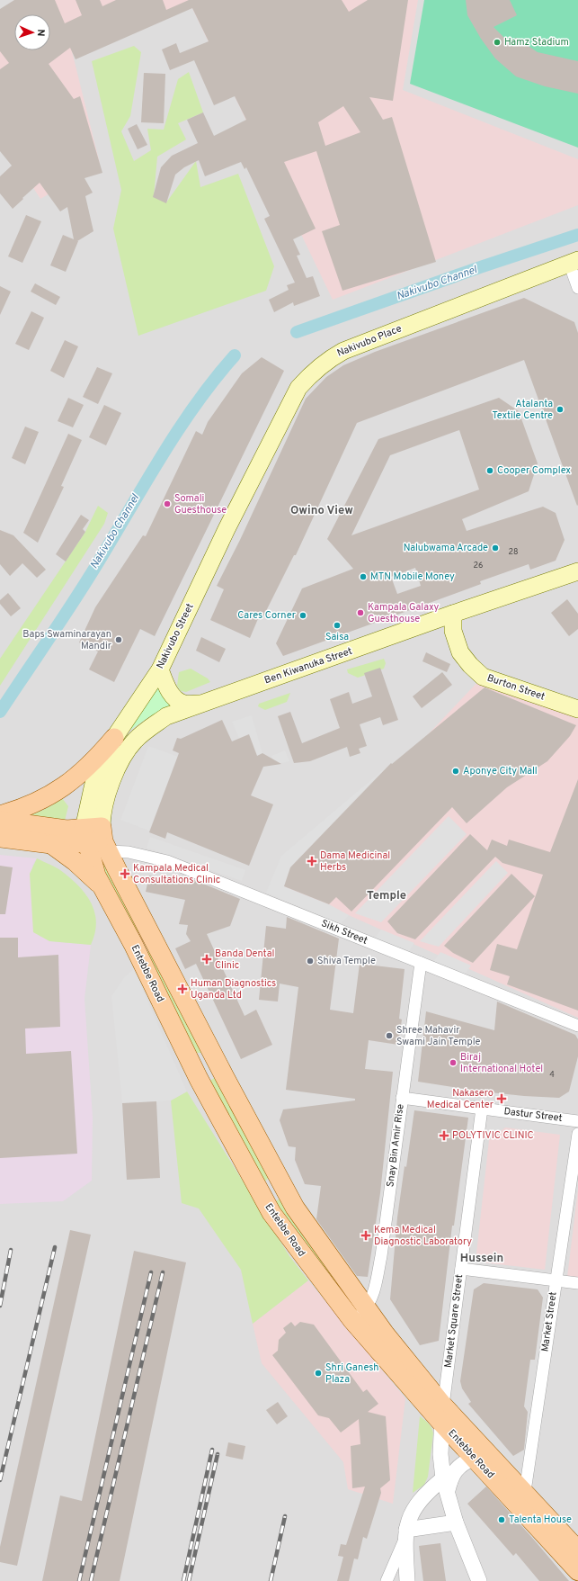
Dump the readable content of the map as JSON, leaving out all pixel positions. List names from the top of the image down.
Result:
{
  "streets": {
    "main road": [
      "Nakivubo Place",
      "Nakivubo Street",
      "Ben Kiwanuka Street",
      "Burton Street",
      "Entebbe Road"
    ],
    "street": [
      "Sikh Street",
      "Dastur Street",
      "Snay Bin Amir Rise",
      "Market Square Street",
      "Market Street"
    ]
  },
  "crossings": [
    ["Nakivubo Place", "Nakivubo Street"],
    ["Nakivubo Street", "Ben Kiwanuka Street"],
    ["Nakivubo Street", "Sikh Street"],
    ["Nakivubo Street", "Entebbe Road"],
    ["Ben Kiwanuka Street", "Burton Street"],
    ["Ben Kiwanuka Street", "Sikh Street"],
    ["Ben Kiwanuka Street", "Entebbe Road"],
    ["Sikh Street", "Entebbe Road"],
    ["Sikh Street", "Snay Bin Amir Rise"],
    ["Entebbe Road", "Snay Bin Amir Rise"],
    ["Entebbe Road", "Market Square Street"],
    ["Entebbe Road", "Market Street"],
    ["Dastur Street", "Snay Bin Amir Rise"],
    ["Dastur Street", "Market Square Street"]
  ],
  "districts": ["Owino View", "Temple", "Hussein"],
  "water": ["Nakivubo Channel"],
  "places": {
    "other": [
      "Hamz Stadium",
      "Atalanta Textile Centre",
      "Cooper Complex",
      "Somali Guesthouse",
      "Nalubwama Arcade",
      "MTN Mobile Money",
      "Kampala Galaxy Guesthouse",
      "Cares Corner",
      "Saisa",
      "Baps Swaminarayan Mandir",
      "Aponye City Mall",
      "Shiva Temple",
      "Shree Mahavir Swami Jain Temple",
      "Biraj International Hotel",
      "Shri Ganesh Plaza",
      "Talenta House"
    ],
    "health": [
      "Dama Medicinal Herbs",
      "Kampala Medical Consultations Clinic",
      "Banda Dental Clinic",
      "Human Diagnostics Uganda Ltd",
      "Nakasero Medical Center",
      "POLYTIVIC CLINIC",
      "Kema Medical Diagnostic Laboratory"
    ]
  },
  "house_numbers": ["28", "26", "4"],
  "north": "right"
}
